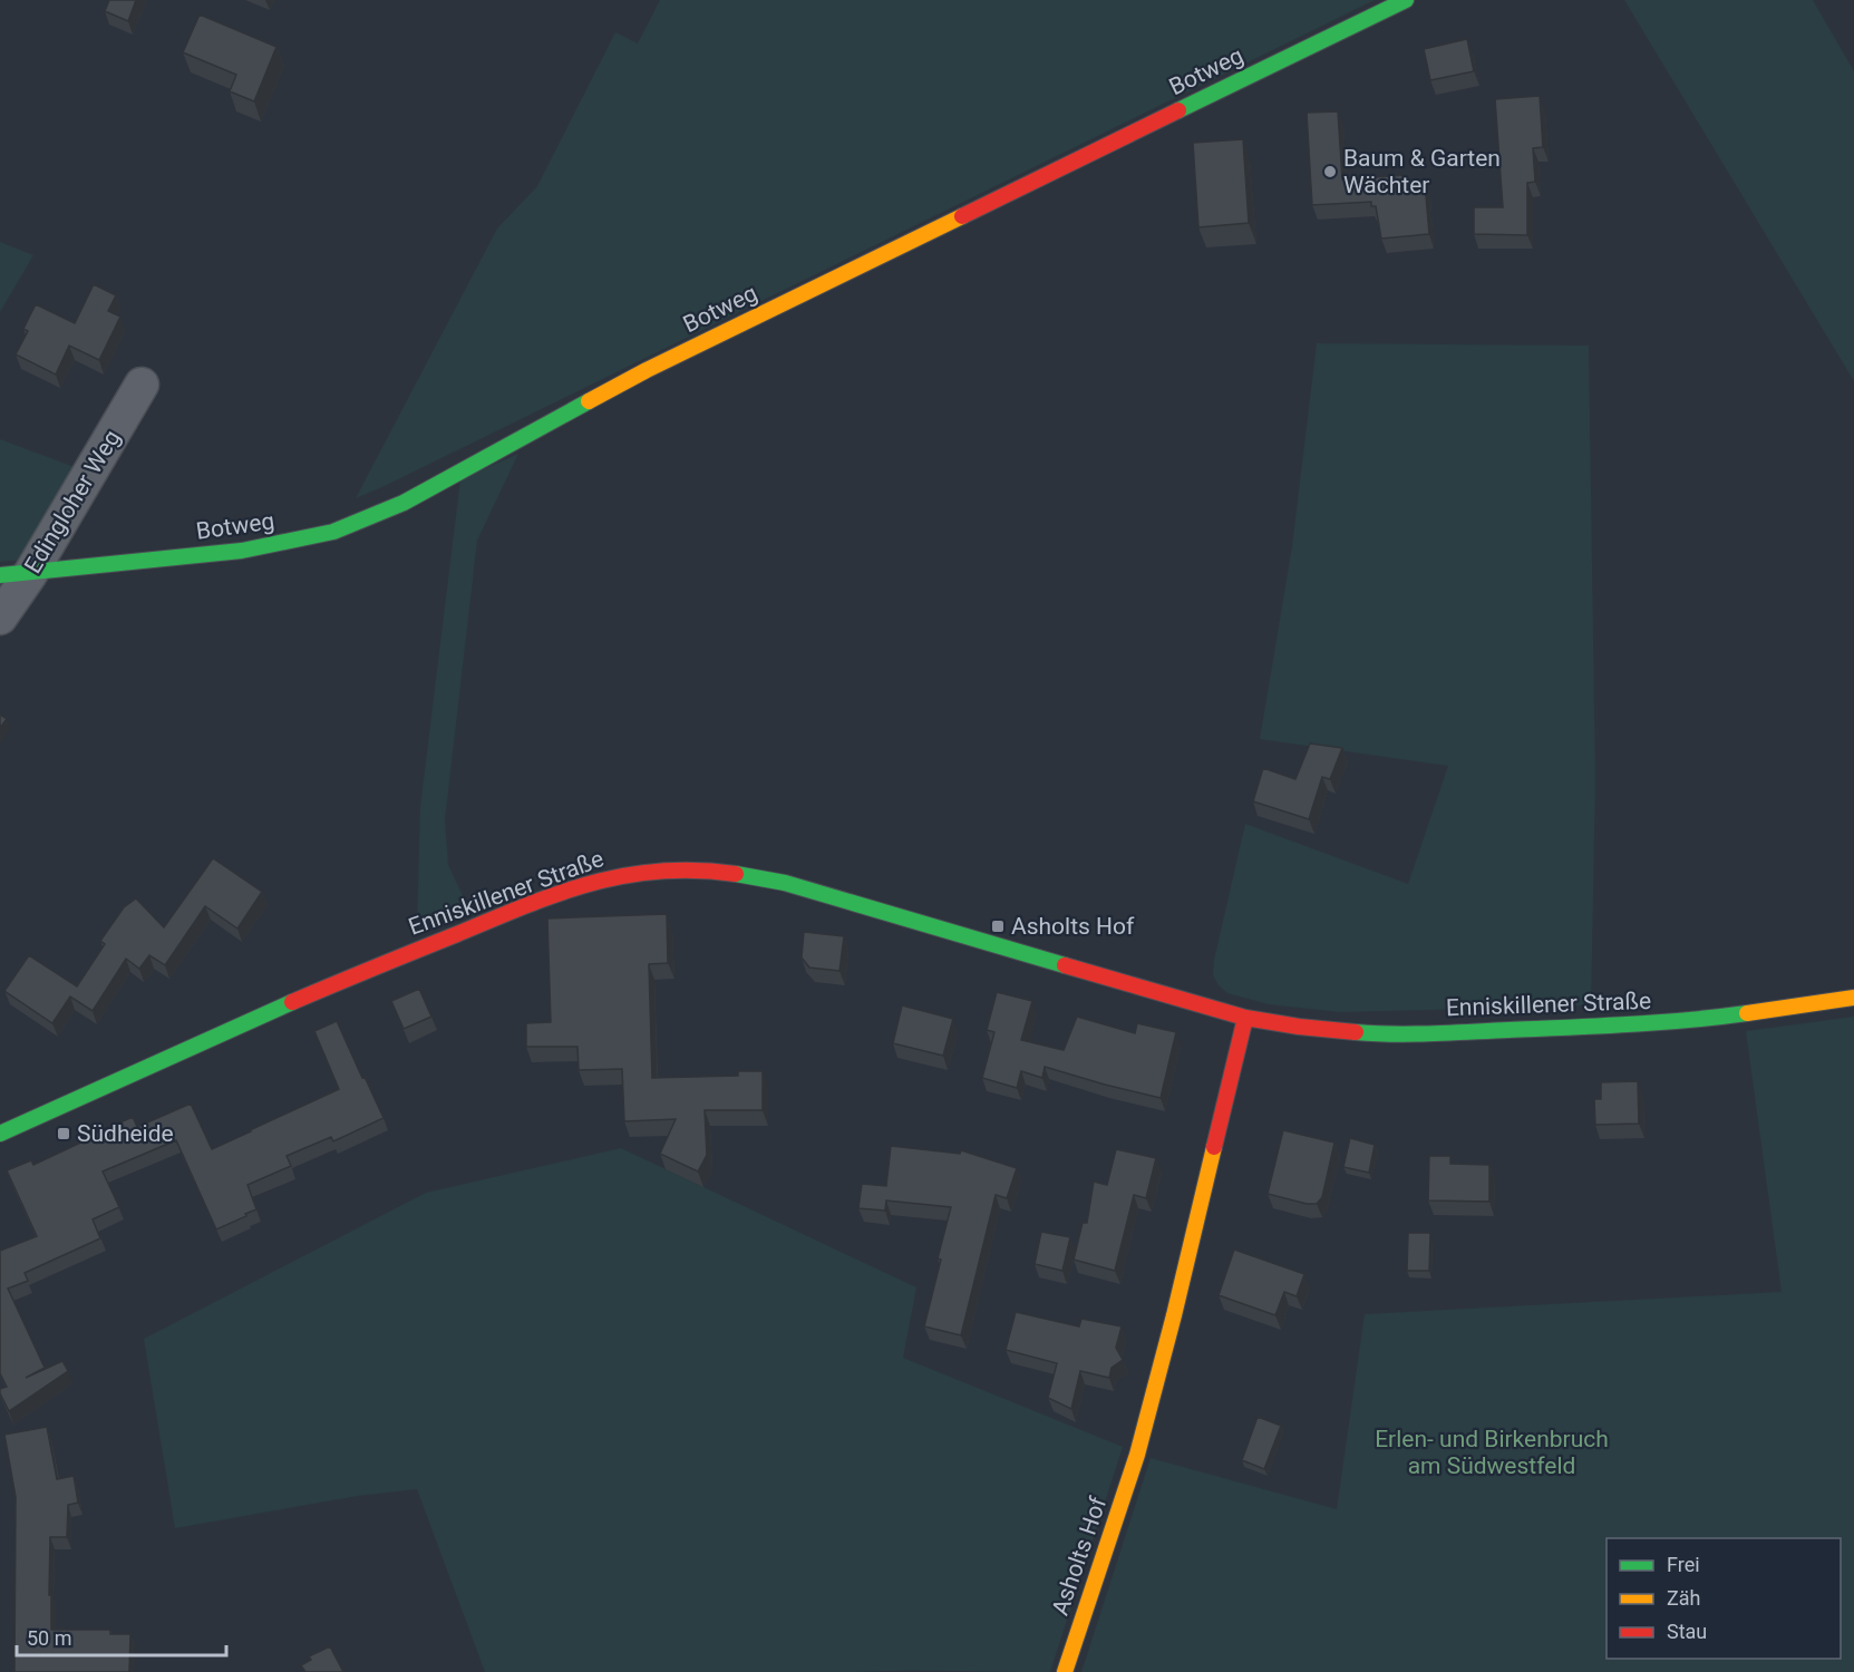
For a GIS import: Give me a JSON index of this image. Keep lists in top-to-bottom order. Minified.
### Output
{"streets":{"street":["Botweg","Edingloher Weg","Enniskillener Straße","Asholts Hof"]},"crossings":[["Botweg","Edingloher Weg"],["Enniskillener Straße","Asholts Hof"]],"parks":["Erlen- und Birkenbruch am Südwestfeld"],"places":{"other":["Baum & Garten Wächter"],"transit":["Asholts Hof","Südheide"]},"legend":["Frei","Zäh","Stau"],"scale_bar":"50 m"}
